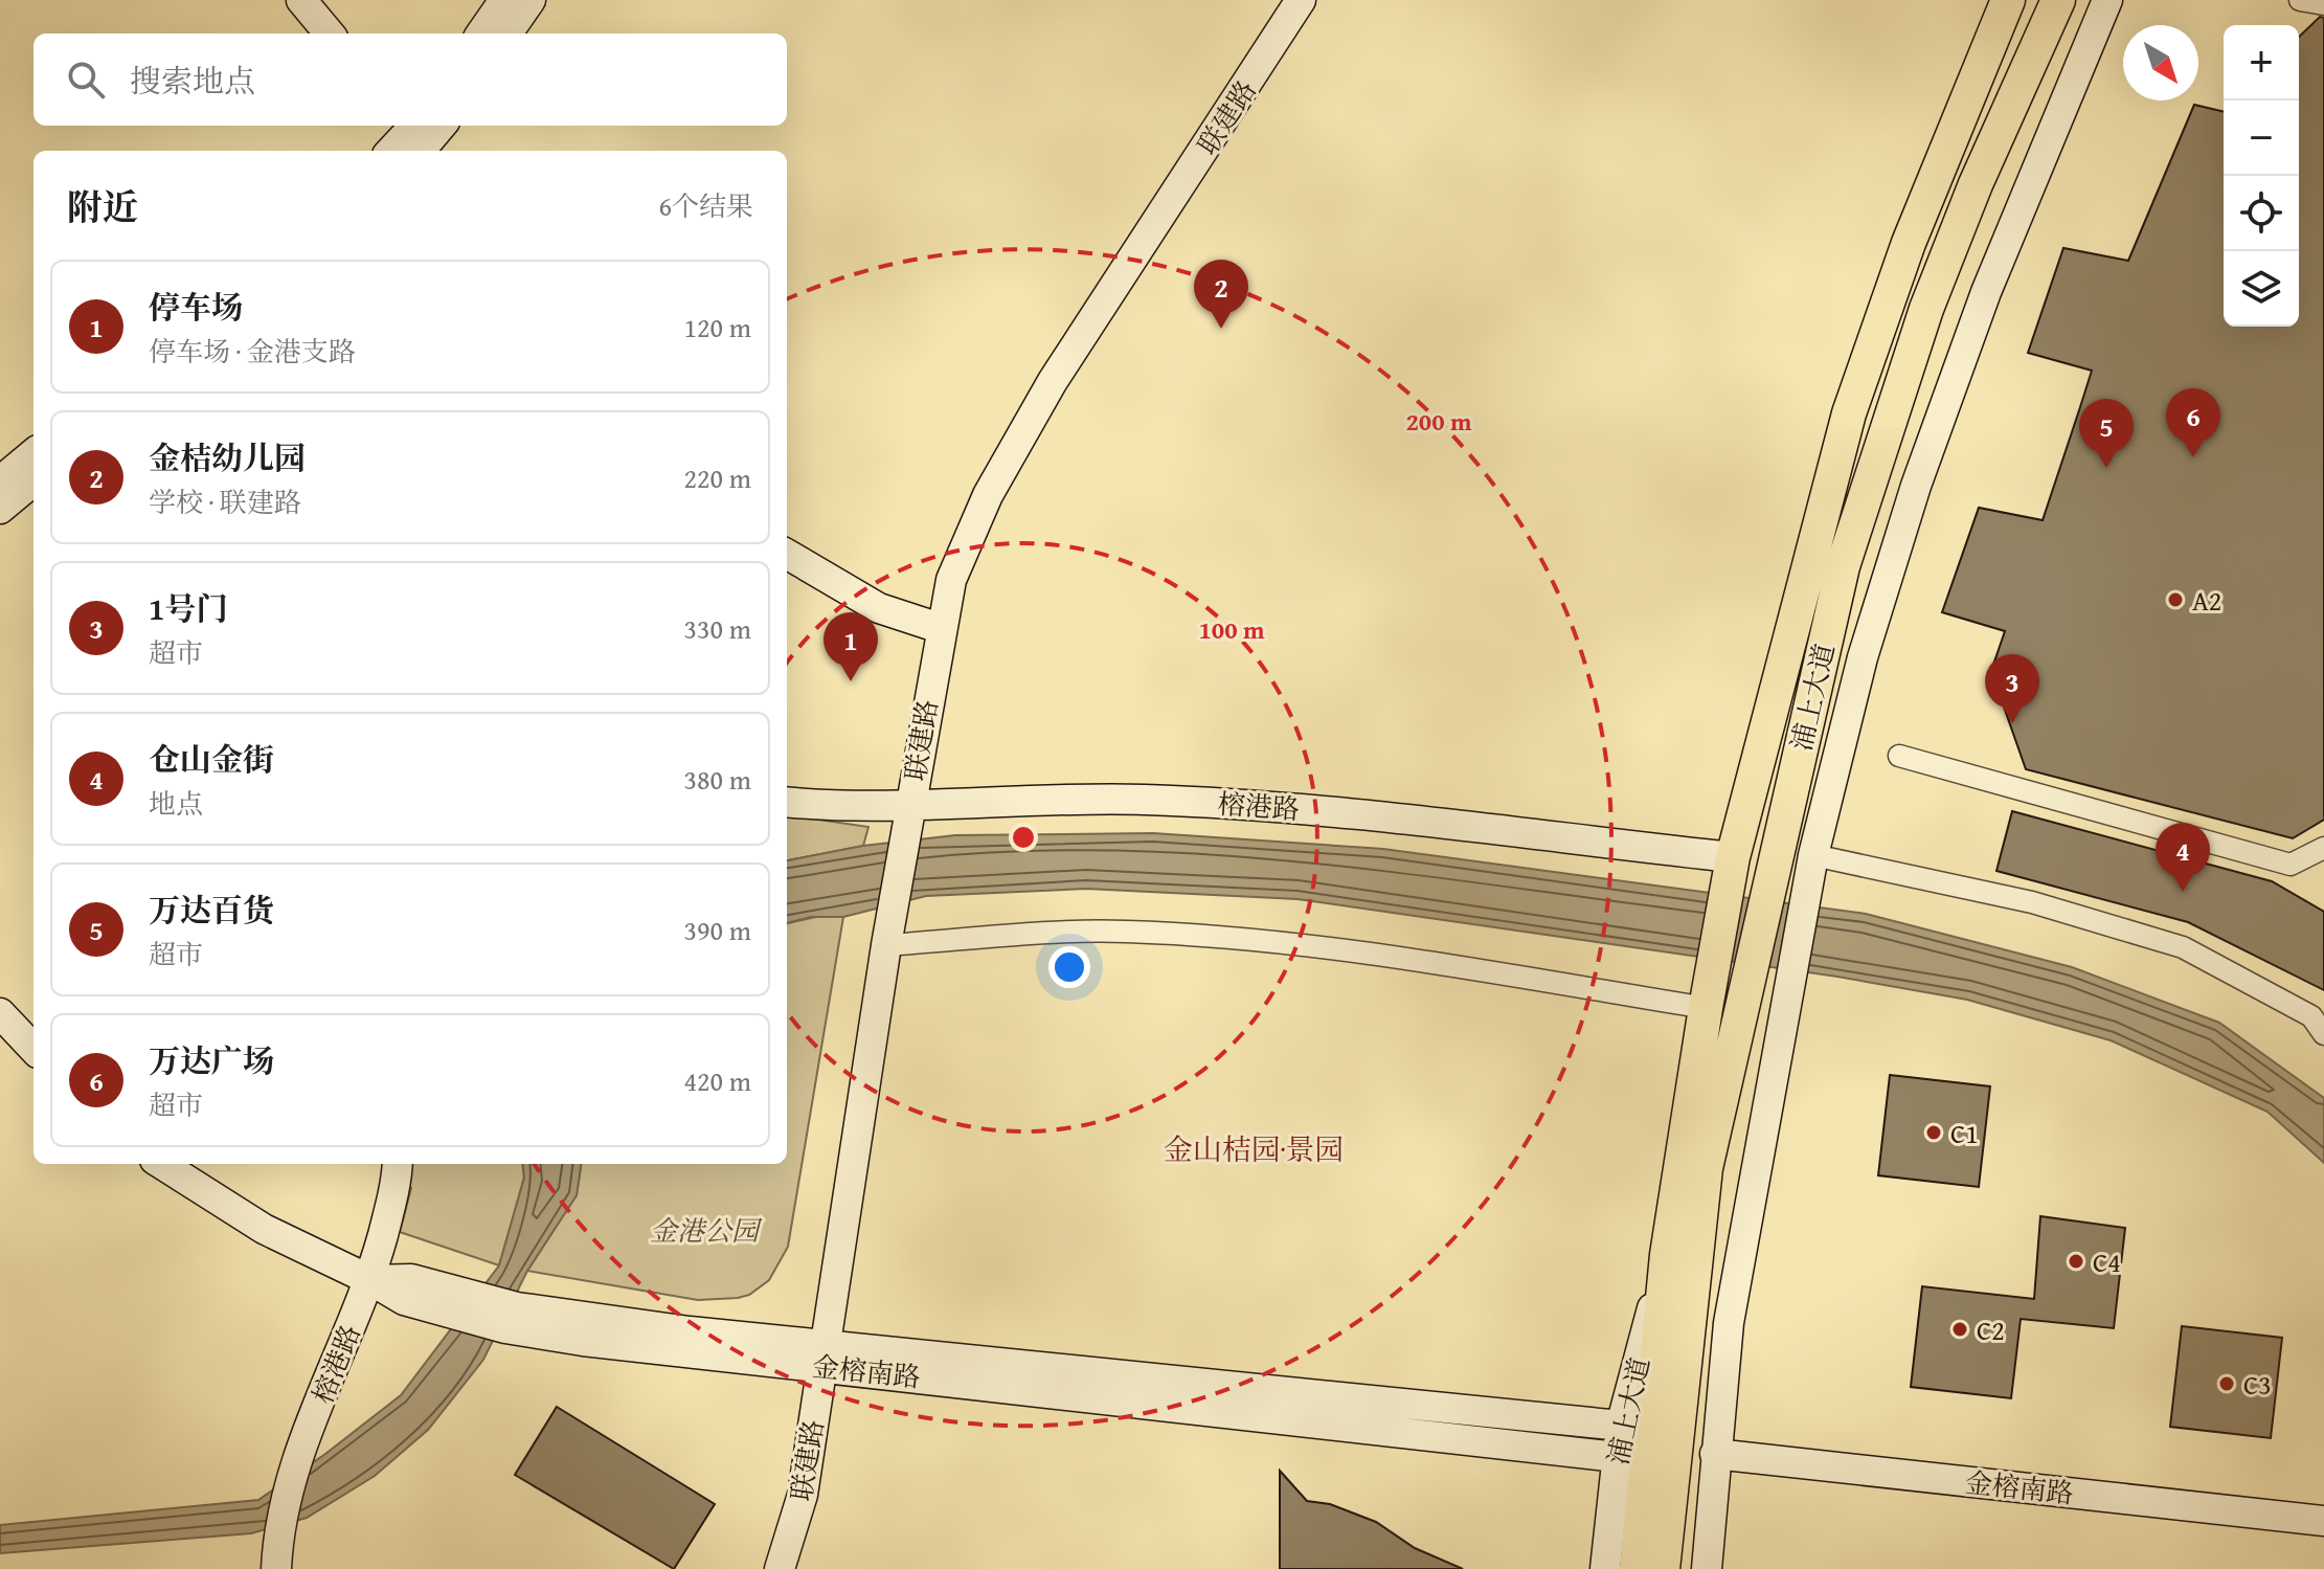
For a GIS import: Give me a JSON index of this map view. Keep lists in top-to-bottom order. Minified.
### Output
{"streets":{"main road":["联建路","浦上大道","榕港路","金榕南路"]},"crossings":[["联建路","榕港路"],["联建路","金榕南路"],["浦上大道","榕港路"],["浦上大道","金榕南路"],["榕港路","金榕南路"]],"districts":["金山桔园·景园"],"parks":["金港公园"],"places":["A2","C1","C4","C2","C3"],"north":"bottom right","page":{"map_buttons":["+","−"],"search":"搜索地点","heading":["附近","6个结果"],"pins":["2","6","5","1","3","4"],"list":[{"mark":"1","name":"停车场","note":"停车场 · 金港支路","value":"120 m"},{"mark":"2","name":"金桔幼儿园","note":"学校 · 联建路","value":"220 m"},{"mark":"3","name":"1号门","note":"超市","value":"330 m"},{"mark":"4","name":"仓山金街","note":"地点","value":"380 m"},{"mark":"5","name":"万达百货","note":"超市","value":"390 m"},{"mark":"6","name":"万达广场","note":"超市","value":"420 m"}]},"rings":["200 m","100 m"]}
